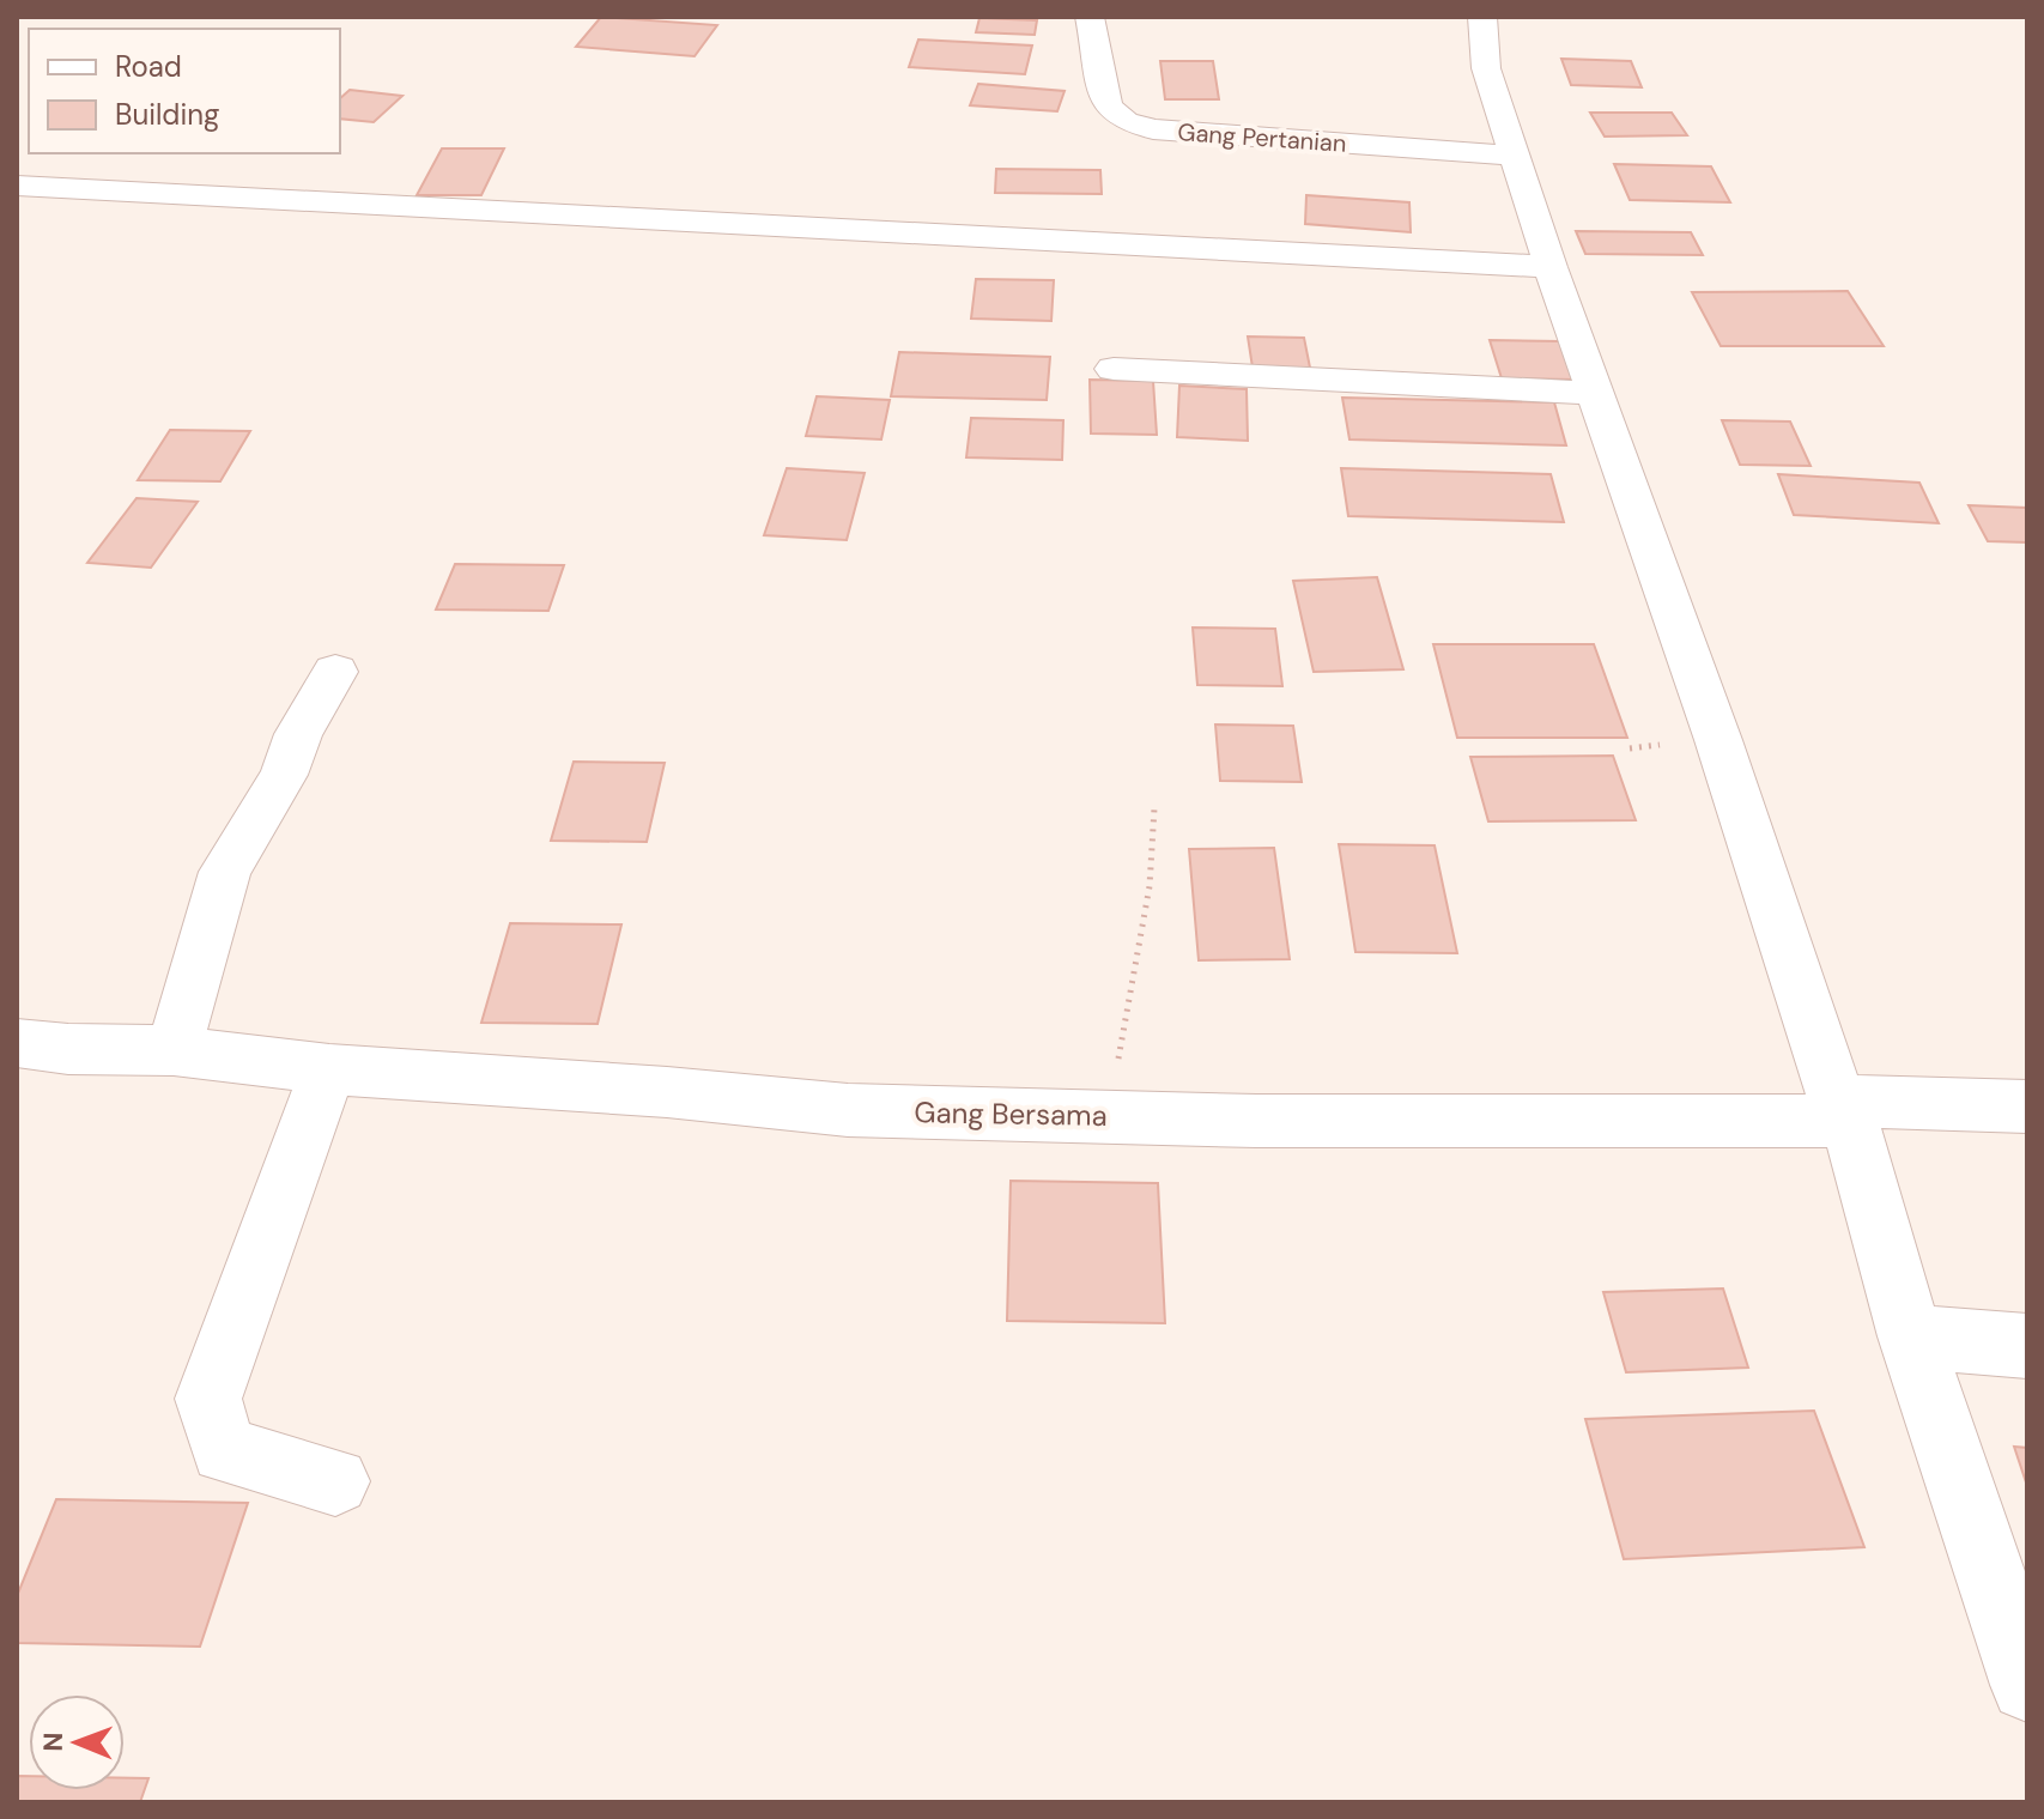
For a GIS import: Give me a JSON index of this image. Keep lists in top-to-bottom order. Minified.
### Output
{"streets":{"street":["Gang Pertanian","Gang Bersama"]},"legend":["Road","Building"],"north":"left"}
